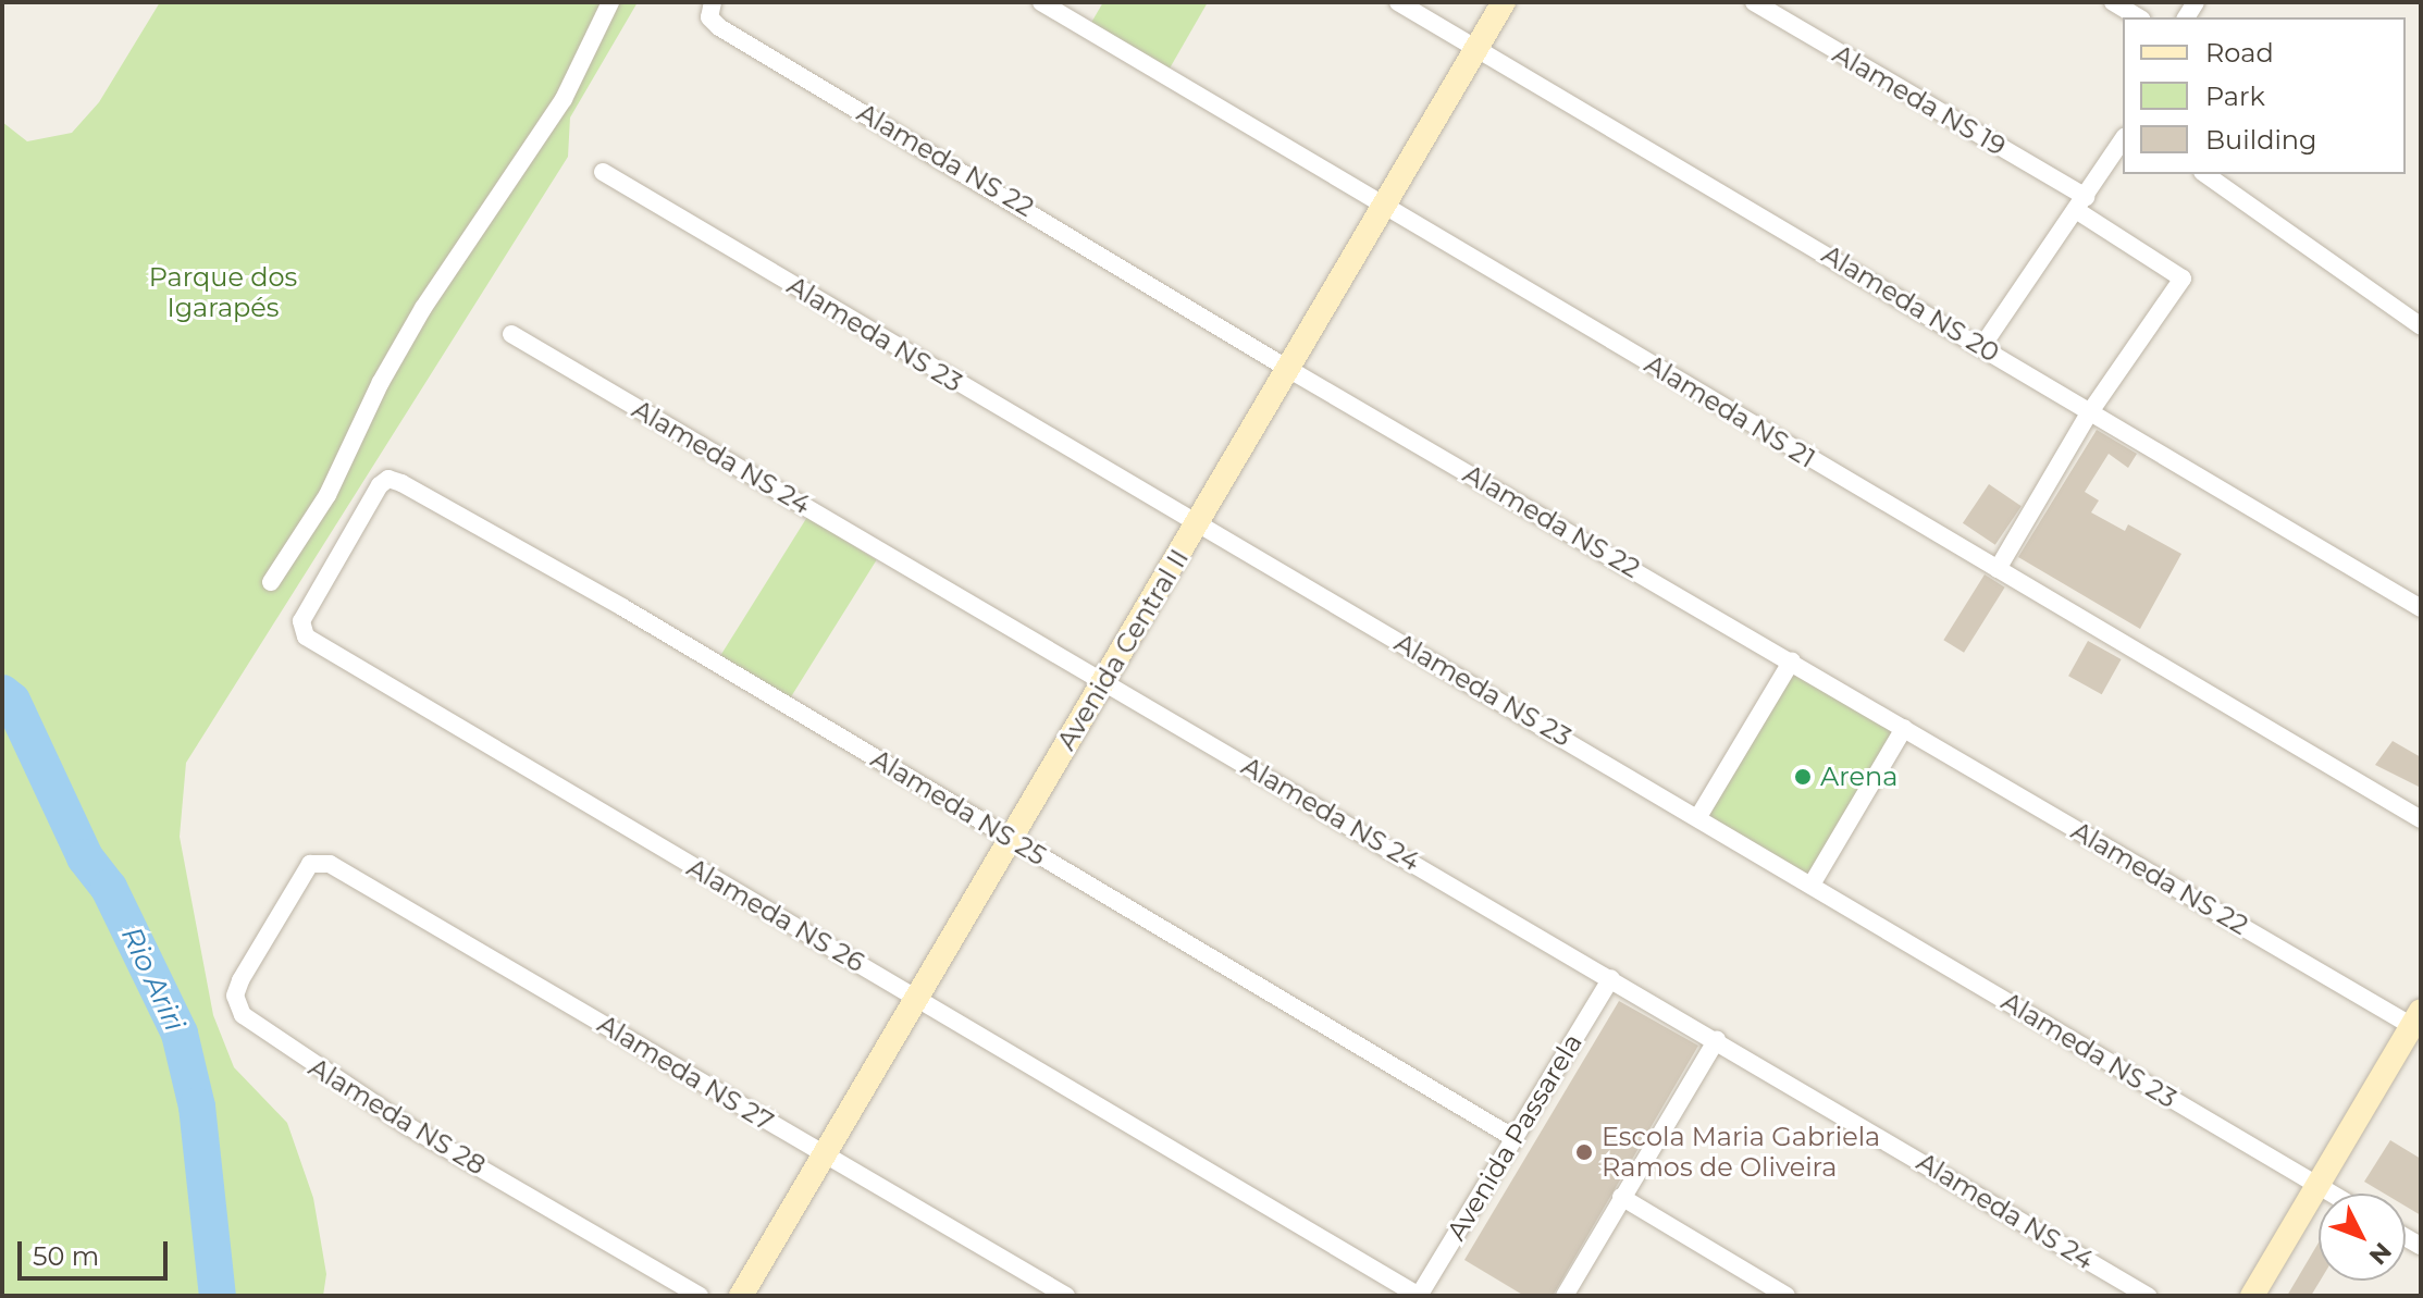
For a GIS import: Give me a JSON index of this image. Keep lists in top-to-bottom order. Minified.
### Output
{"streets":{"street":["Alameda NS 19","Alameda NS 22","Alameda NS 20","Alameda NS 23","Alameda NS 21","Alameda NS 24","Avenida Central II","Alameda NS 25","Alameda NS 26","Alameda NS 27","Alameda NS 28","Avenida Passarela"]},"crossings":[["Alameda NS 19","Alameda NS 20"],["Alameda NS 22","Avenida Central II"],["Alameda NS 20","Avenida Central II"],["Alameda NS 23","Avenida Central II"],["Alameda NS 21","Avenida Central II"],["Alameda NS 24","Avenida Central II"],["Alameda NS 24","Avenida Passarela"],["Avenida Central II","Alameda NS 25"],["Avenida Central II","Alameda NS 26"],["Avenida Central II","Alameda NS 27"],["Alameda NS 25","Alameda NS 26"],["Alameda NS 25","Avenida Passarela"],["Alameda NS 26","Avenida Passarela"],["Alameda NS 27","Alameda NS 28"]],"water":["Rio Ariri"],"parks":["Parque dos Igarapés"],"places":["Arena","Escola Maria Gabriela Ramos de Oliveira"],"legend":["Road","Park","Building"],"scale_bar":"50 m","north":"bottom right"}
